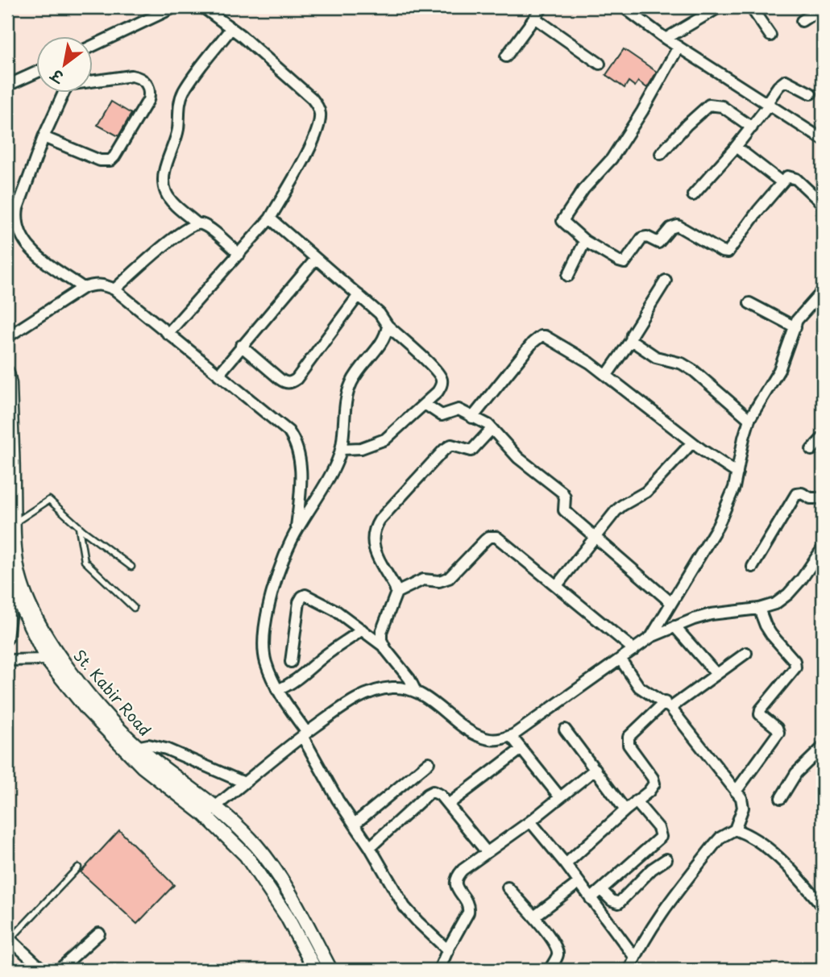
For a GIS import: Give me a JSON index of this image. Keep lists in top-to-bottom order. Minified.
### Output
{"streets":{"main road":["St. Kabir Road"]},"north":"bottom left"}
